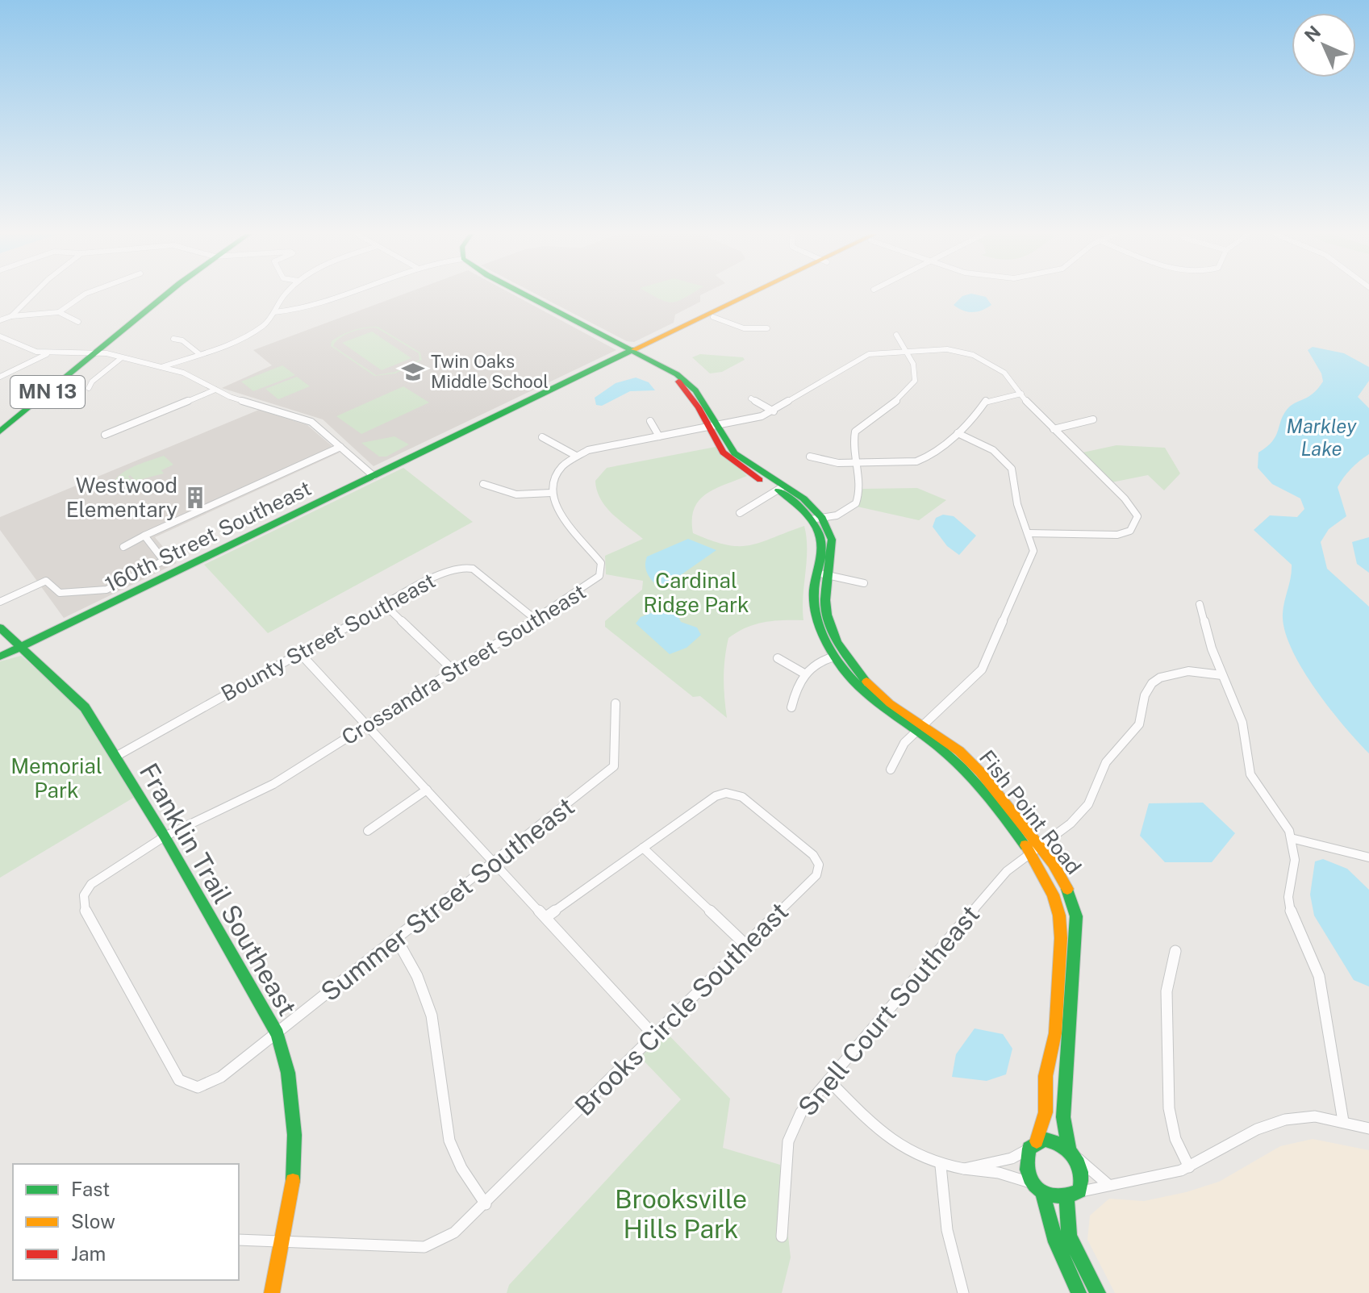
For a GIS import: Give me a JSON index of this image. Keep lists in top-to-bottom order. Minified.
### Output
{"streets":{"street":["MN 13","160th Street Southeast","Bounty Street Southeast","Crossandra Street Southeast","Fish Point Road","Franklin Trail Southeast","Summer Street Southeast","Brooks Circle Southeast","Snell Court Southeast"]},"crossings":[["160th Street Southeast","Fish Point Road"],["160th Street Southeast","Franklin Trail Southeast"],["Bounty Street Southeast","Crossandra Street Southeast"],["Bounty Street Southeast","Franklin Trail Southeast"],["Crossandra Street Southeast","Franklin Trail Southeast"],["Crossandra Street Southeast","Summer Street Southeast"],["Fish Point Road","Snell Court Southeast"],["Franklin Trail Southeast","Summer Street Southeast"],["Franklin Trail Southeast","Brooks Circle Southeast"]],"water":["Markley Lake"],"parks":["Cardinal Ridge Park","Memorial Park","Brooksville Hills Park"],"places":{"school or university":["Twin Oaks Middle School"],"building":["Westwood Elementary"]},"legend":["Fast","Slow","Jam"],"north":"top left"}
